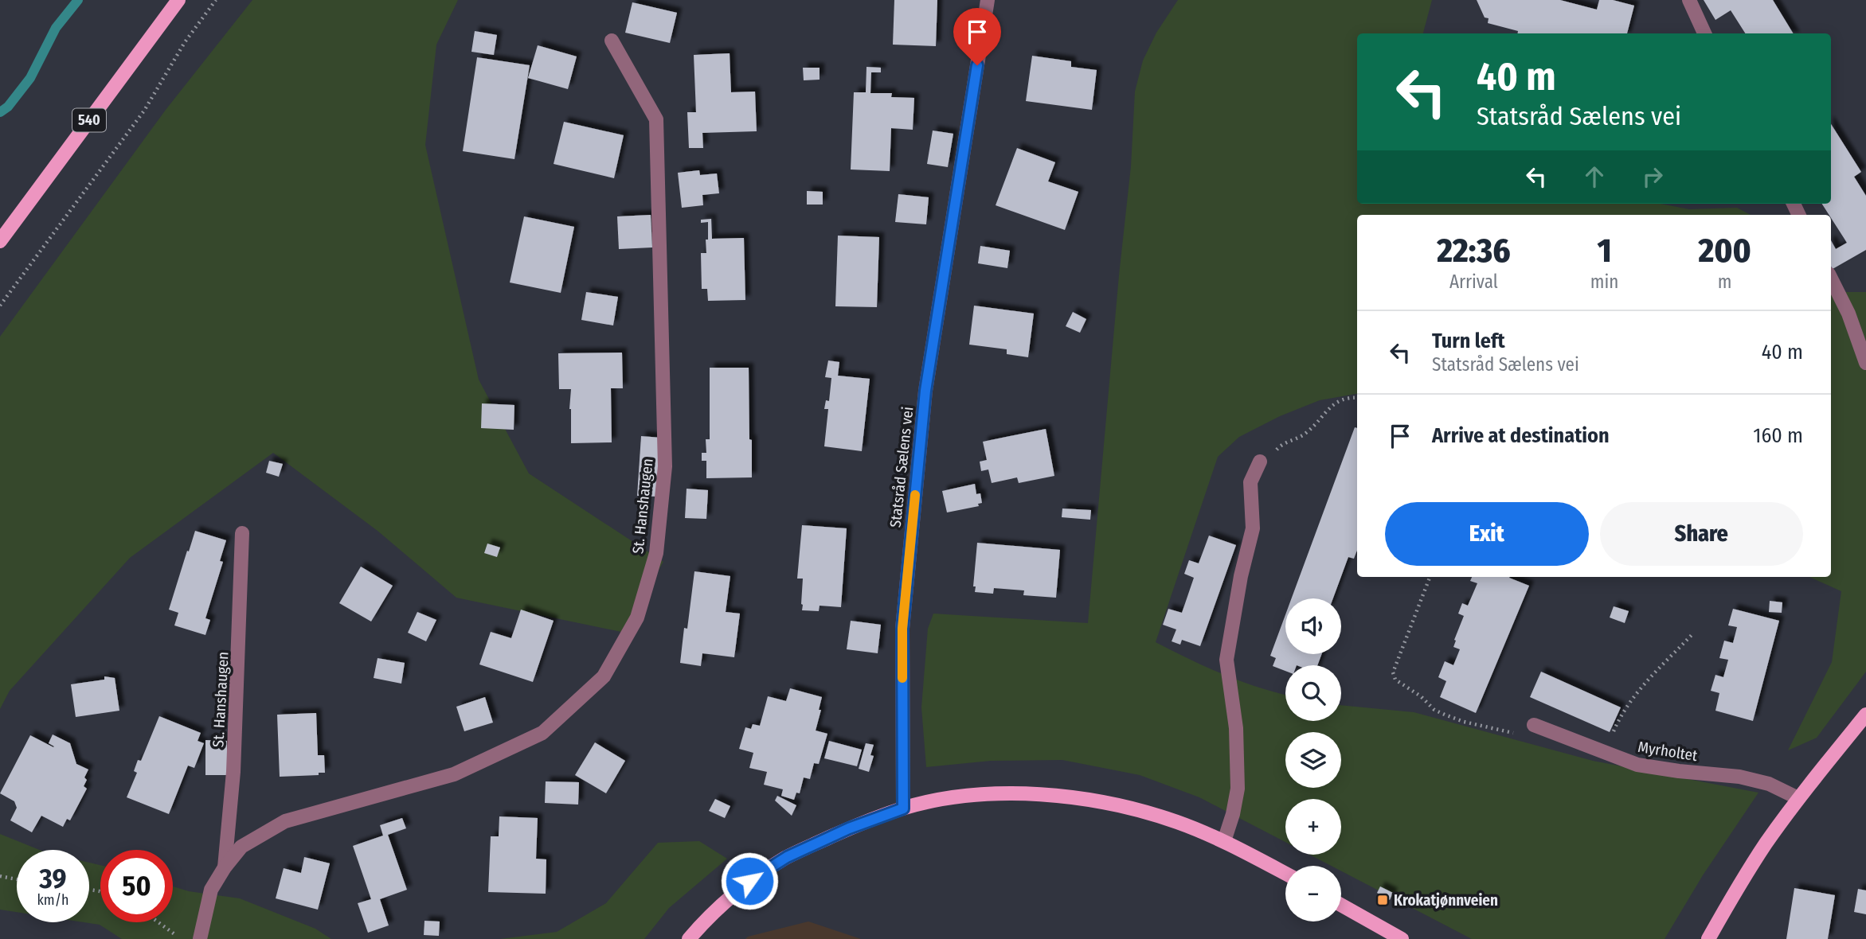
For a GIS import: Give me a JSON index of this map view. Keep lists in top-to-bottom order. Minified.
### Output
{"streets":{"main road":["540"],"street":["Statsråd Sælens vei","St. Hanshaugen","Myrholtet"]},"places":{"transit":["Krokatjønnveien"]},"page":{"turn":["40 m","Statsråd Sælens vei"],"eta":["22:36","Arrival","1","min","200","m"],"list":[{"name":"Turn left","note":"Statsråd Sælens vei","value":"40 m"},{"name":"Arrive at destination","value":"160 m"}],"buttons":["Exit","Share"],"map_buttons":["+","−"],"speed":"39 km/h","limit":"50"}}
